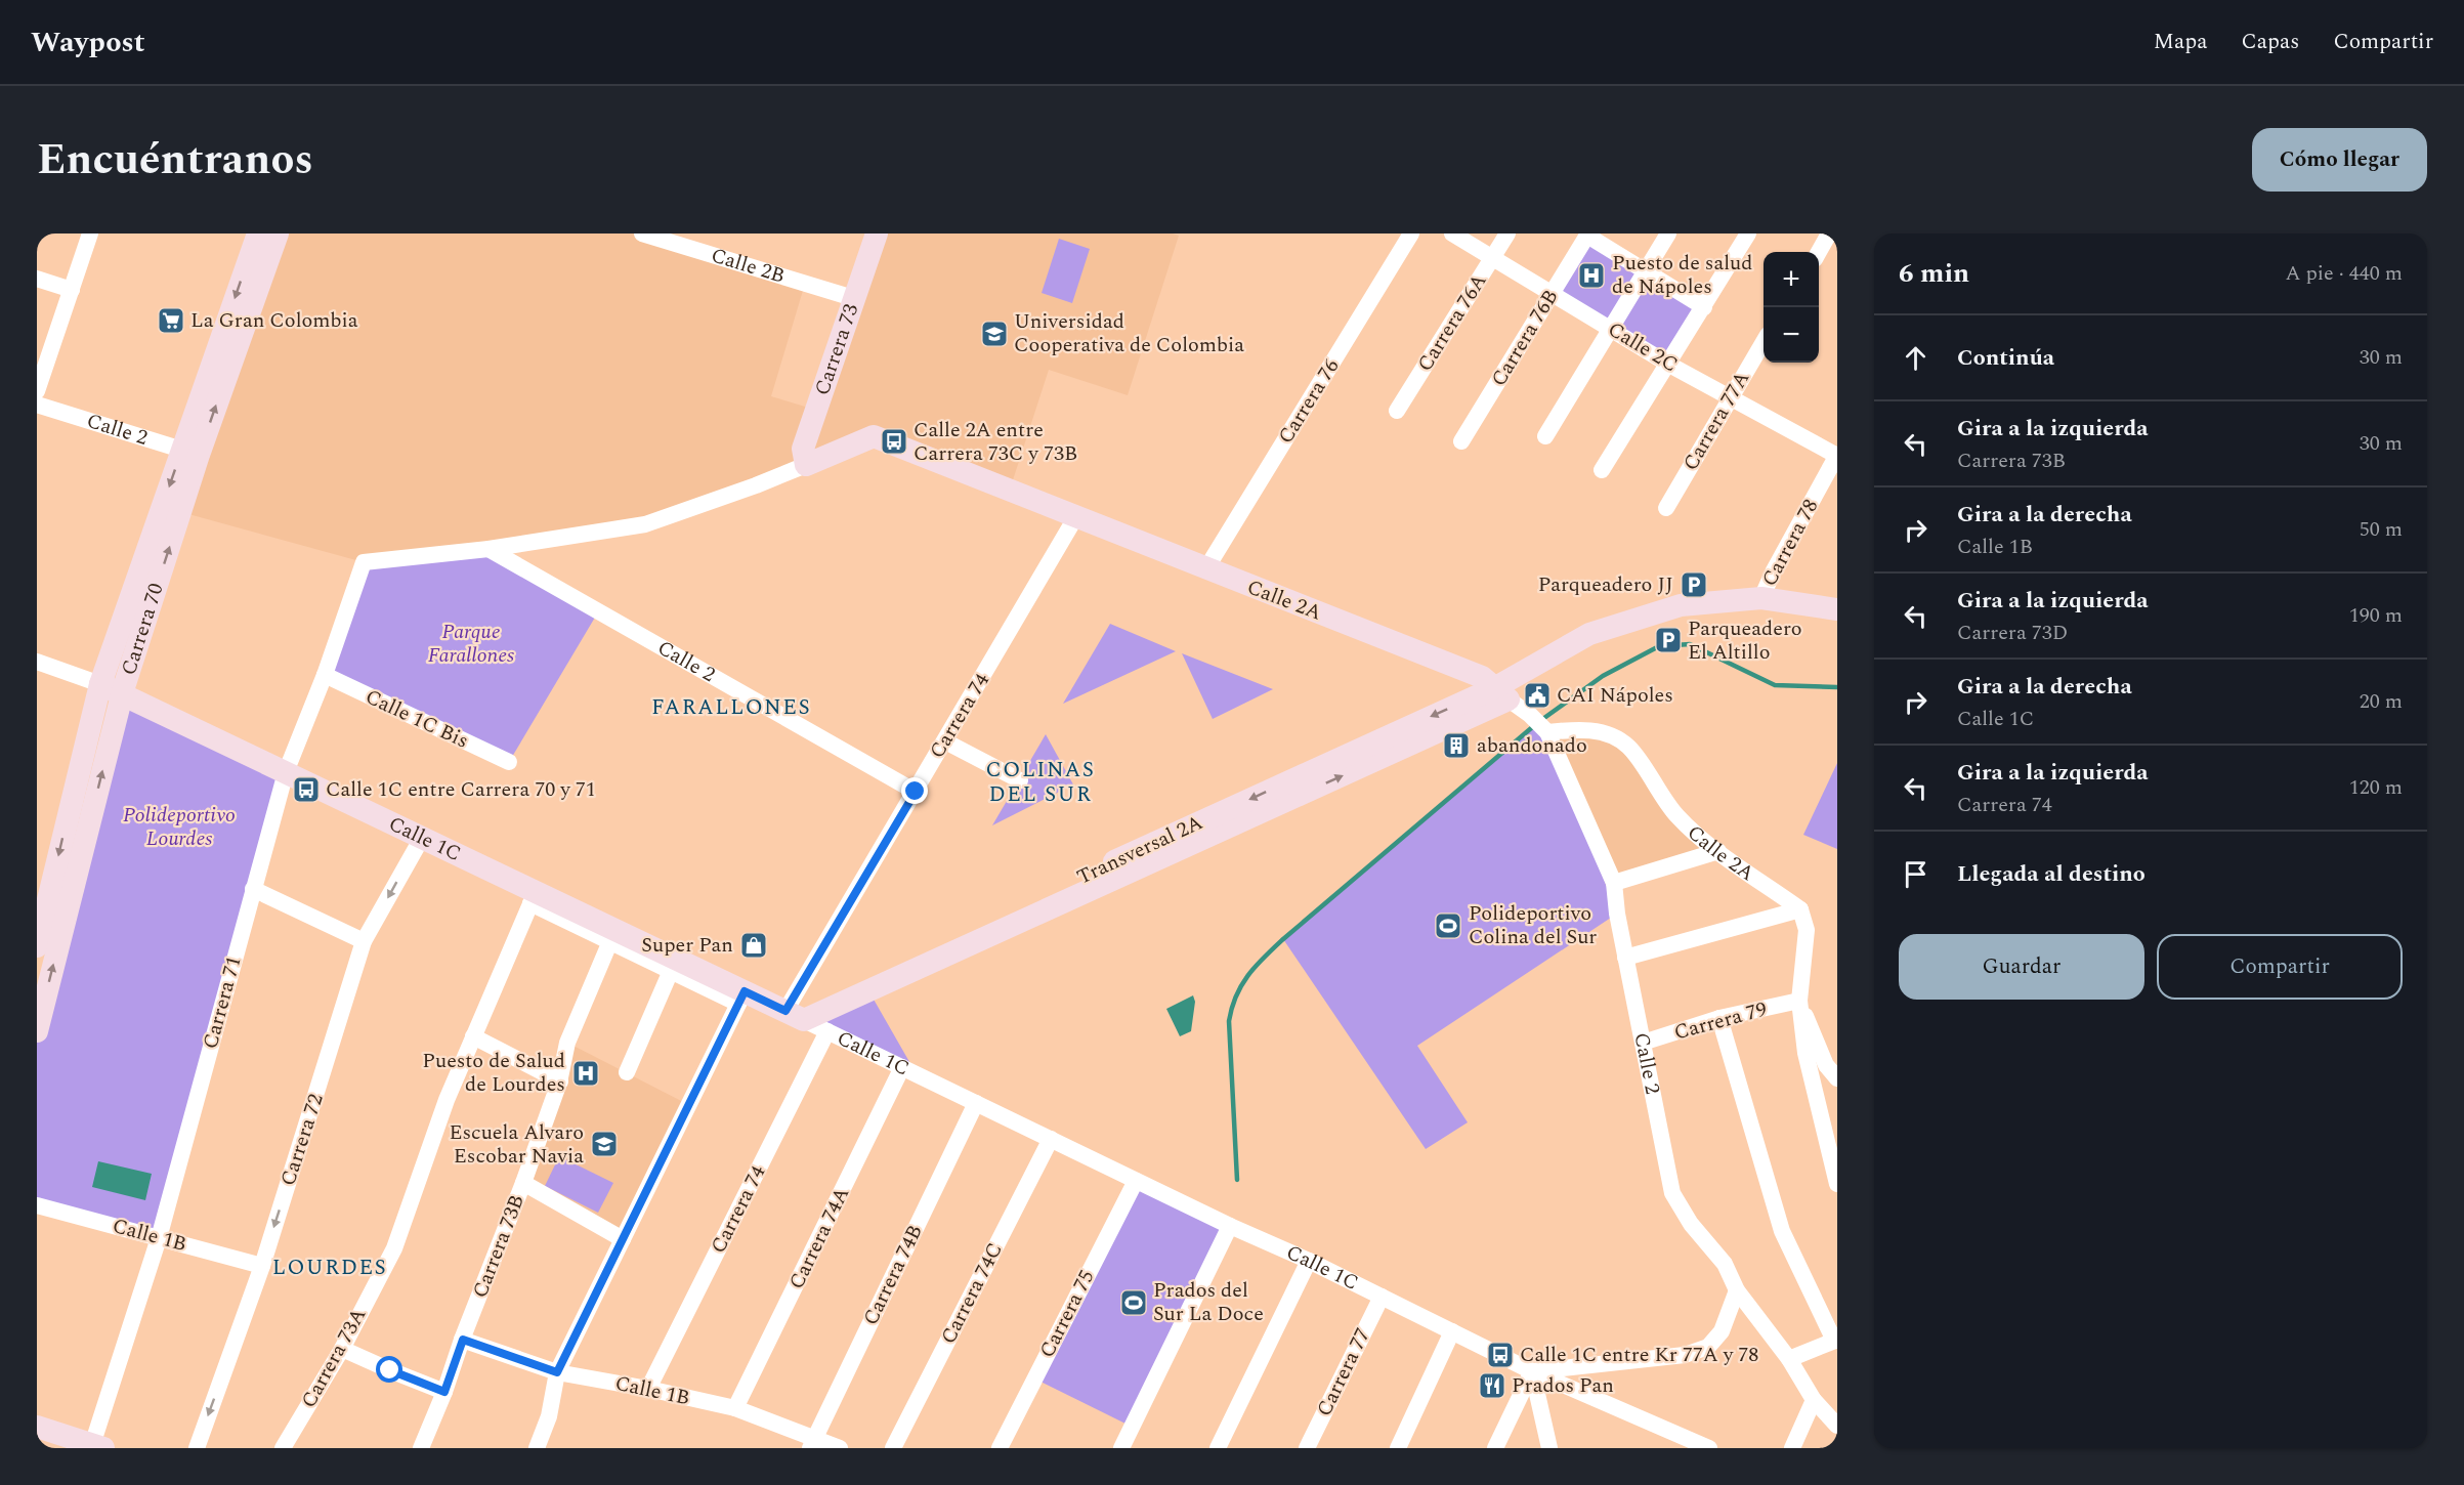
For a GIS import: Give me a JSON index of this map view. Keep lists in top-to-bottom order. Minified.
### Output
{"streets":{"street":["Calle 2B","Carrera 76A","Carrera 76B","Calle 2C","Carrera 73","Carrera 76","Carrera 77A","Calle 2","Carrera 78","Calle 2A","Carrera 70","Carrera 74","Calle 1C Bis","Calle 1C","Transversal 2A","Carrera 71","Carrera 79","Carrera 72","Calle 1B","Carrera 74A","Carrera 73B","Carrera 74B","Carrera 74C","Carrera 75","Carrera 73A","Carrera 77"]},"crossings":[["Calle 2B","Carrera 73"],["Carrera 76A","Calle 2C"],["Carrera 76B","Calle 2C"],["Calle 2C","Carrera 77A"],["Calle 2C","Carrera 78"],["Carrera 73","Calle 2A"],["Carrera 76","Calle 2A"],["Calle 2","Calle 2A"],["Calle 2","Carrera 70"],["Calle 2","Carrera 74"],["Calle 2","Transversal 2A"],["Calle 2","Carrera 71"],["Calle 2","Carrera 79"],["Calle 2A","Carrera 74"],["Calle 2A","Transversal 2A"],["Carrera 70","Calle 1C"],["Carrera 74","Calle 1C"],["Carrera 74","Transversal 2A"],["Carrera 74","Calle 1B"],["Calle 1C Bis","Carrera 71"],["Calle 1C","Transversal 2A"],["Calle 1C","Carrera 71"],["Calle 1C","Carrera 72"],["Calle 1C","Carrera 74A"],["Calle 1C","Carrera 74B"],["Calle 1C","Carrera 74C"],["Calle 1C","Carrera 75"],["Calle 1C","Carrera 73A"],["Calle 1C","Carrera 77"],["Carrera 71","Calle 1B"],["Carrera 72","Calle 1B"],["Calle 1B","Carrera 74A"],["Calle 1B","Carrera 73B"],["Calle 1B","Carrera 74B"]],"one_way":["Carrera 72"],"districts":["FARALLONES","COLINAS DEL SUR","LOURDES"],"parks":["Parque Farallones","Polideportivo Lourdes"],"places":{"hospital":["Puesto de salud de Nápoles","Puesto de Salud de Lourdes"],"supermarket":["La Gran Colombia"],"school or university":["Universidad Cooperativa de Colombia","Escuela Alvaro Escobar Navia"],"bus stop":["Calle 2A entre Carrera 73C y 73B","Calle 1C entre Carrera 70 y 71","Calle 1C entre Kr 77A y 78"],"parking":["Parqueadero JJ","Parqueadero El Altillo"],"public building":["CAI Nápoles"],"building":["abandonado"],"sports":["Polideportivo Colina del Sur","Prados del Sur La Doce"],"shop":["Super Pan"],"restaurant":["Prados Pan"]},"page":{"header":"Waypost","nav":["Mapa","Capas","Compartir"],"title":"Encuéntranos","buttons":["Cómo llegar",["Guardar","Compartir"]],"heading":["6 min","A pie · 440 m"],"map_buttons":["+","−"],"list":[["Continúa","30 m"],["Gira a la izquierda","Carrera 73B","30 m"],["Gira a la derecha","Calle 1B","50 m"],["Gira a la izquierda","Carrera 73D","190 m"],["Gira a la derecha","Calle 1C","20 m"],["Gira a la izquierda","Carrera 74","120 m"],"Llegada al destino"]}}
